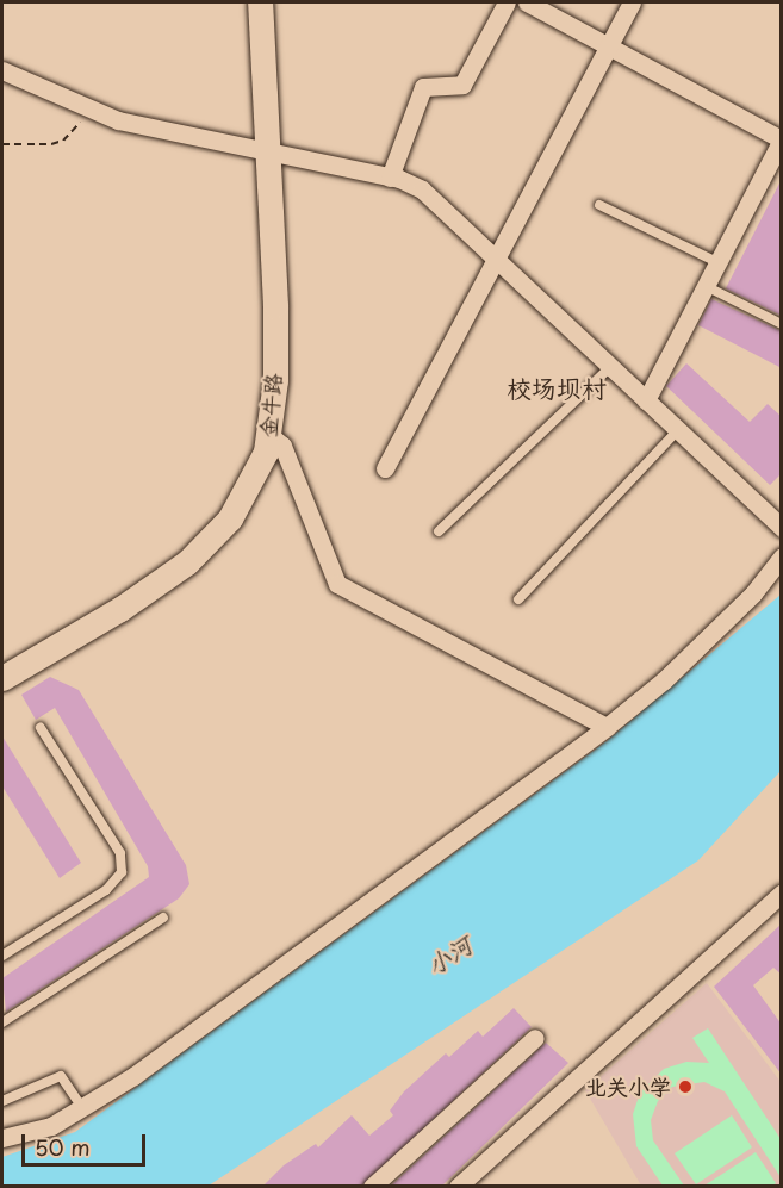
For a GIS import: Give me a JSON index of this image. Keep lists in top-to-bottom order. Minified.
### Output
{"streets":{"main road":["金牛路"]},"districts":["校场坝村"],"water":["小河"],"places":["北关小学"],"scale_bar":"50 m"}
